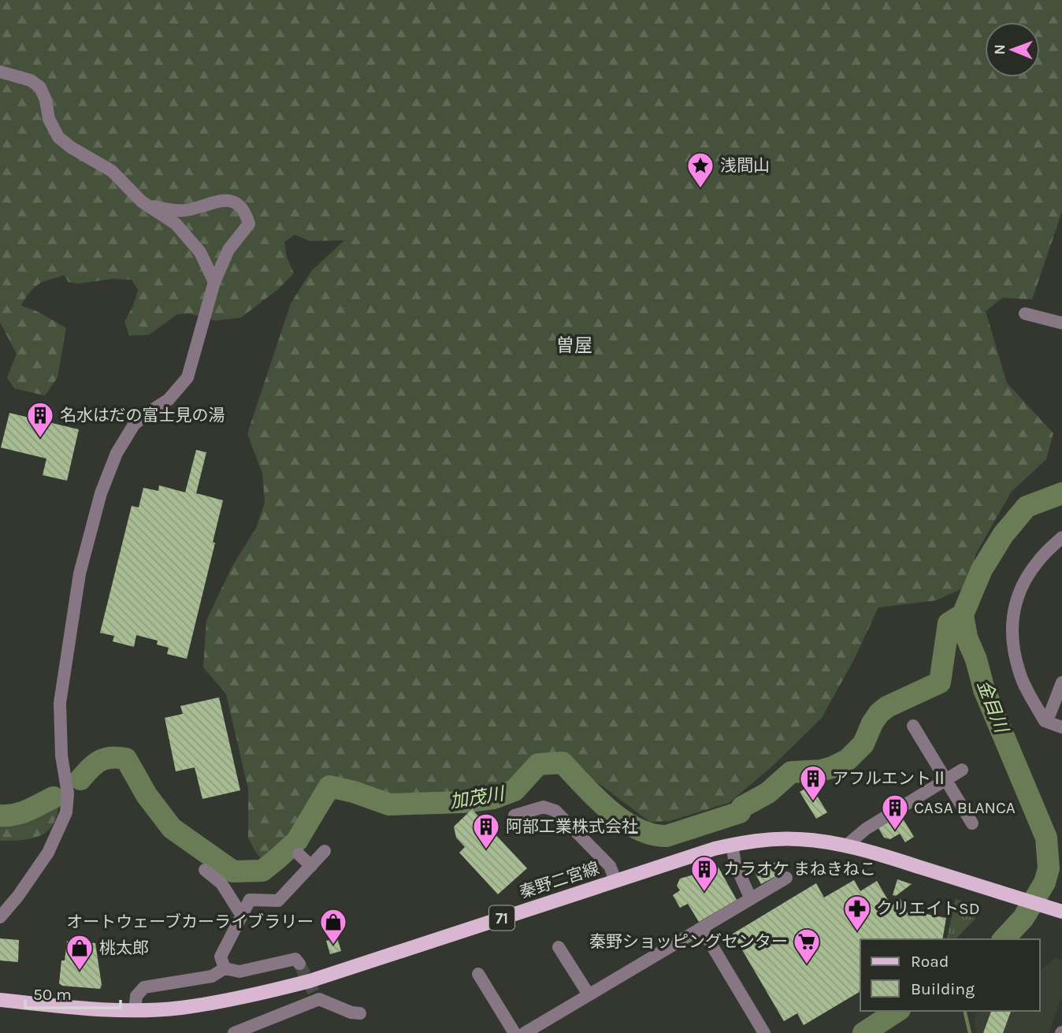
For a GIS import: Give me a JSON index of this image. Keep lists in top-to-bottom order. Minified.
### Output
{"streets":{"main road":["秦野二宮線","71"]},"districts":["曽屋"],"water":["金目川","加茂川"],"places":{"place":["浅間山"],"building":["名水はだの富士見の湯","アフルエントⅡ","CASA BLANCA","阿部工業株式会社","カラオケ まねきねこ"],"pharmacy":["クリエイトSD"],"shop":["オートウェーブカーライブラリー","桃太郎"],"supermarket":["秦野ショッピングセンター"]},"legend":["Road","Building"],"scale_bar":"50 m","north":"left"}
